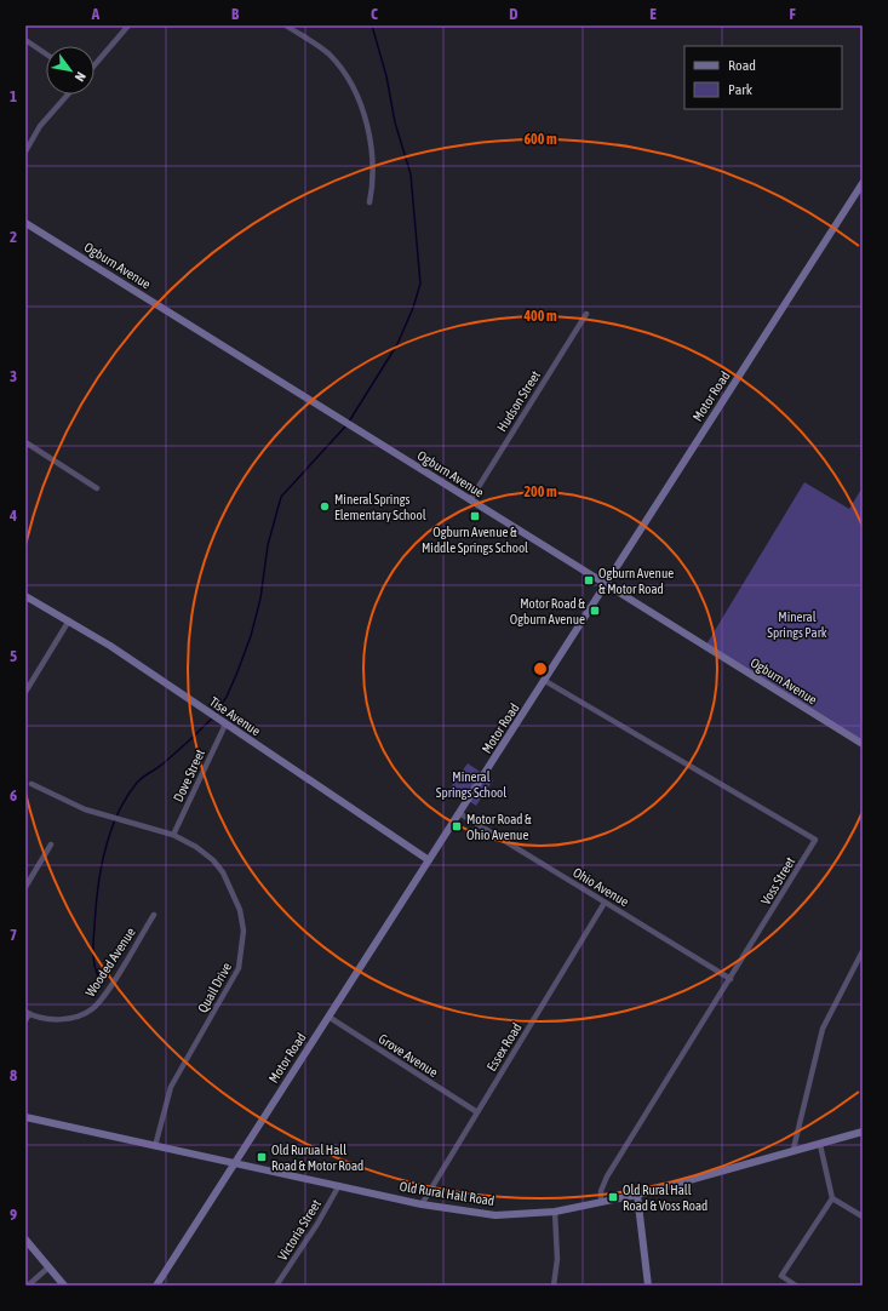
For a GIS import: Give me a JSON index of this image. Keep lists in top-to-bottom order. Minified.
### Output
{"streets":{"street":["Ogburn Avenue","Motor Road","Hudson Street","Tise Avenue","Dove Street","Voss Street","Ohio Avenue","Wooded Avenue","Quail Drive","Essex Road","Grove Avenue","Old Rural Hall Road","Victoria Street"]},"crossings":[["Ogburn Avenue","Motor Road"],["Ogburn Avenue","Hudson Street"],["Motor Road","Tise Avenue"],["Motor Road","Voss Street"],["Motor Road","Ohio Avenue"],["Motor Road","Grove Avenue"],["Motor Road","Old Rural Hall Road"],["Tise Avenue","Dove Street"],["Dove Street","Quail Drive"],["Voss Street","Ohio Avenue"],["Voss Street","Old Rural Hall Road"],["Ohio Avenue","Essex Road"],["Quail Drive","Old Rural Hall Road"],["Essex Road","Grove Avenue"],["Essex Road","Old Rural Hall Road"],["Old Rural Hall Road","Victoria Street"]],"parks":["Mineral Springs Park","Mineral Springs School"],"places":{"other":["Mineral Springs Elementary School"],"transit":["Ogburn Avenue & Middle Springs School","Ogburn Avenue & Motor Road","Motor Road & Ogburn Avenue","Motor Road & Ohio Avenue","Old Rurual Hall Road & Motor Road","Old Rural Hall Road & Voss Road"]},"legend":["Road","Park"],"north":"bottom right","grid":{"columns":["A","B","C","D","E","F"],"rows":["1","2","3","4","5","6","7","8","9"]},"rings":["600 m","400 m","200 m"]}
